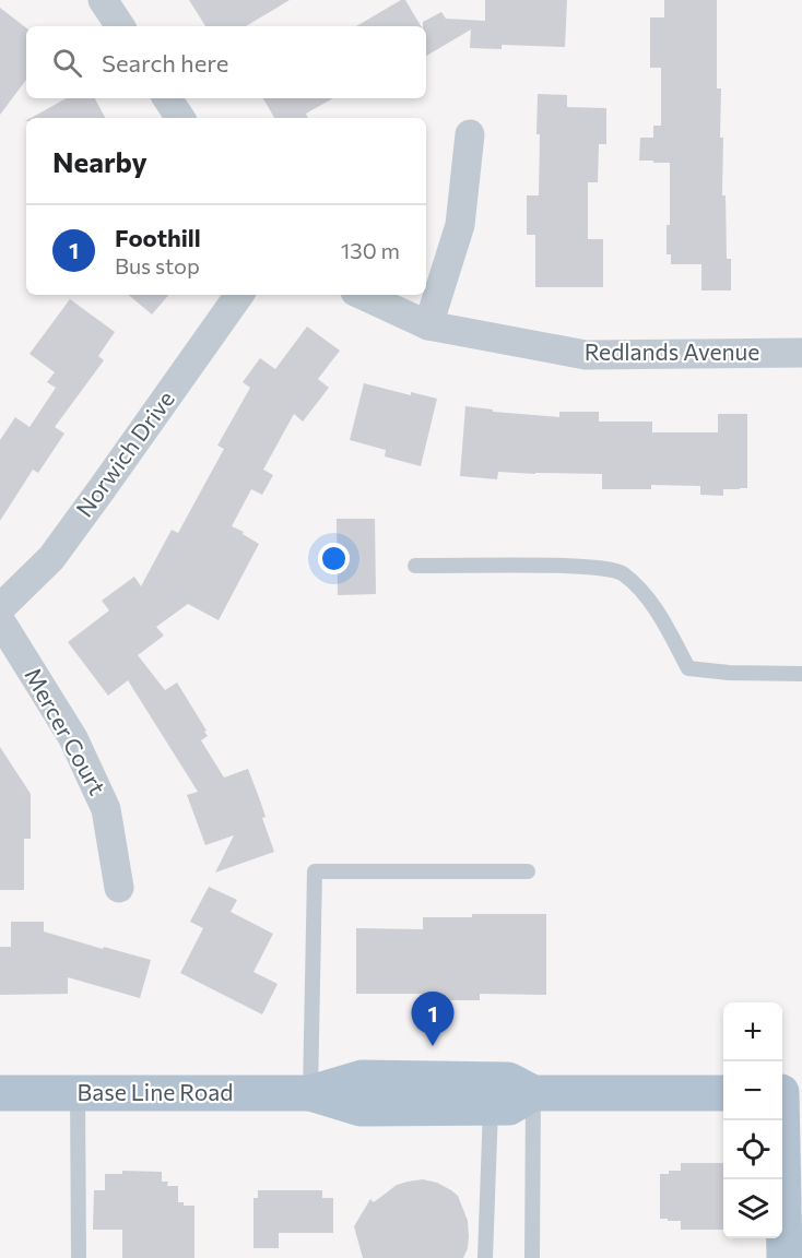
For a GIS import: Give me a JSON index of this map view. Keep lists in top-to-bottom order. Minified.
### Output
{"streets":{"main road":["Base Line Road"],"street":["Redlands Avenue","Norwich Drive","Mercer Court"]},"page":{"search":"Search here","heading":"Nearby","list":[{"mark":"1","name":"Foothill","note":"Bus stop","value":"130 m"}],"pins":"1","map_buttons":["+","−"]}}
